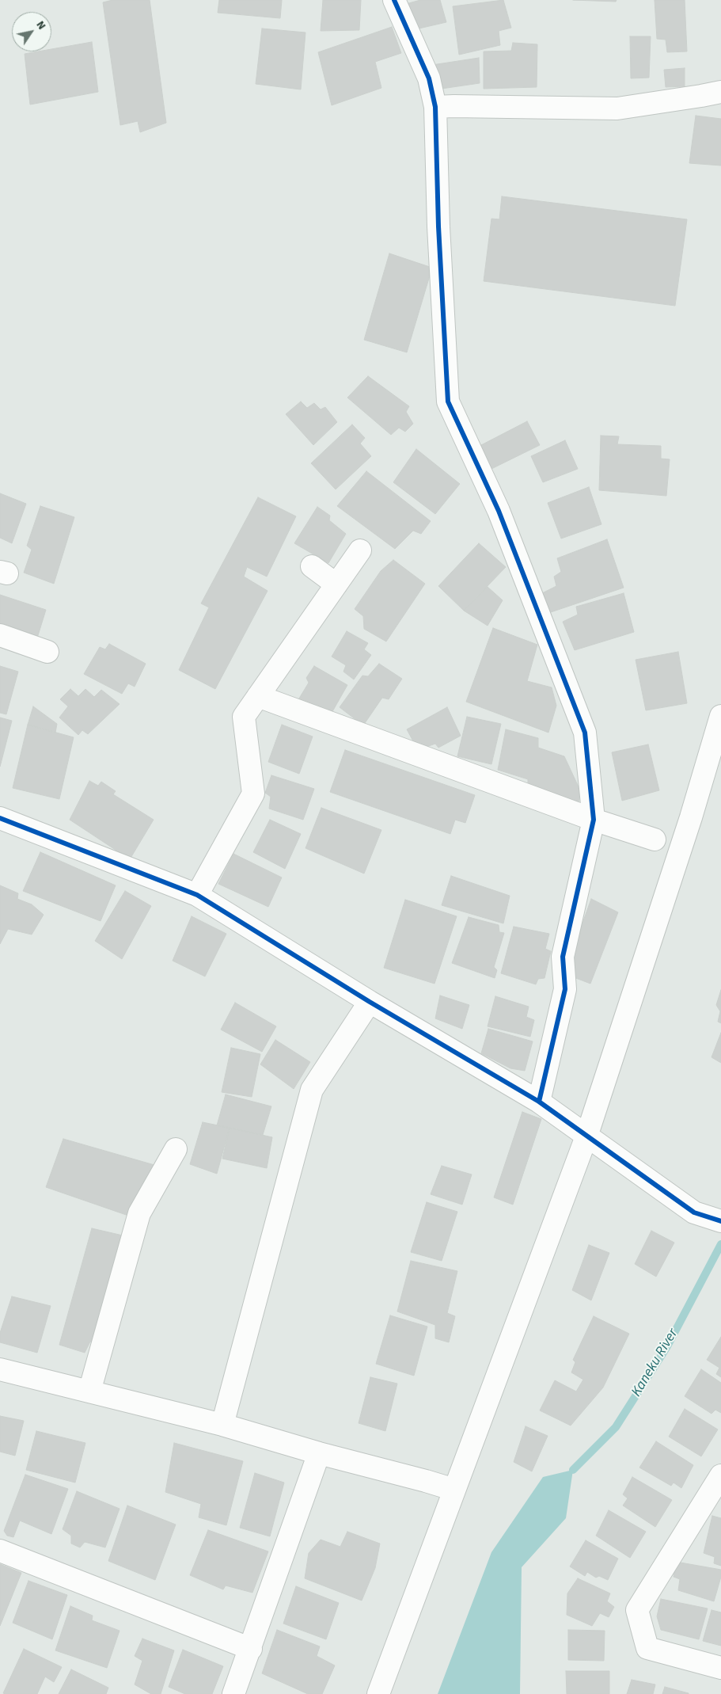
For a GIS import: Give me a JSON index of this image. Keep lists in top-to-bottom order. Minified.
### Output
{"water":["Kaneku River"],"north":"top right"}
